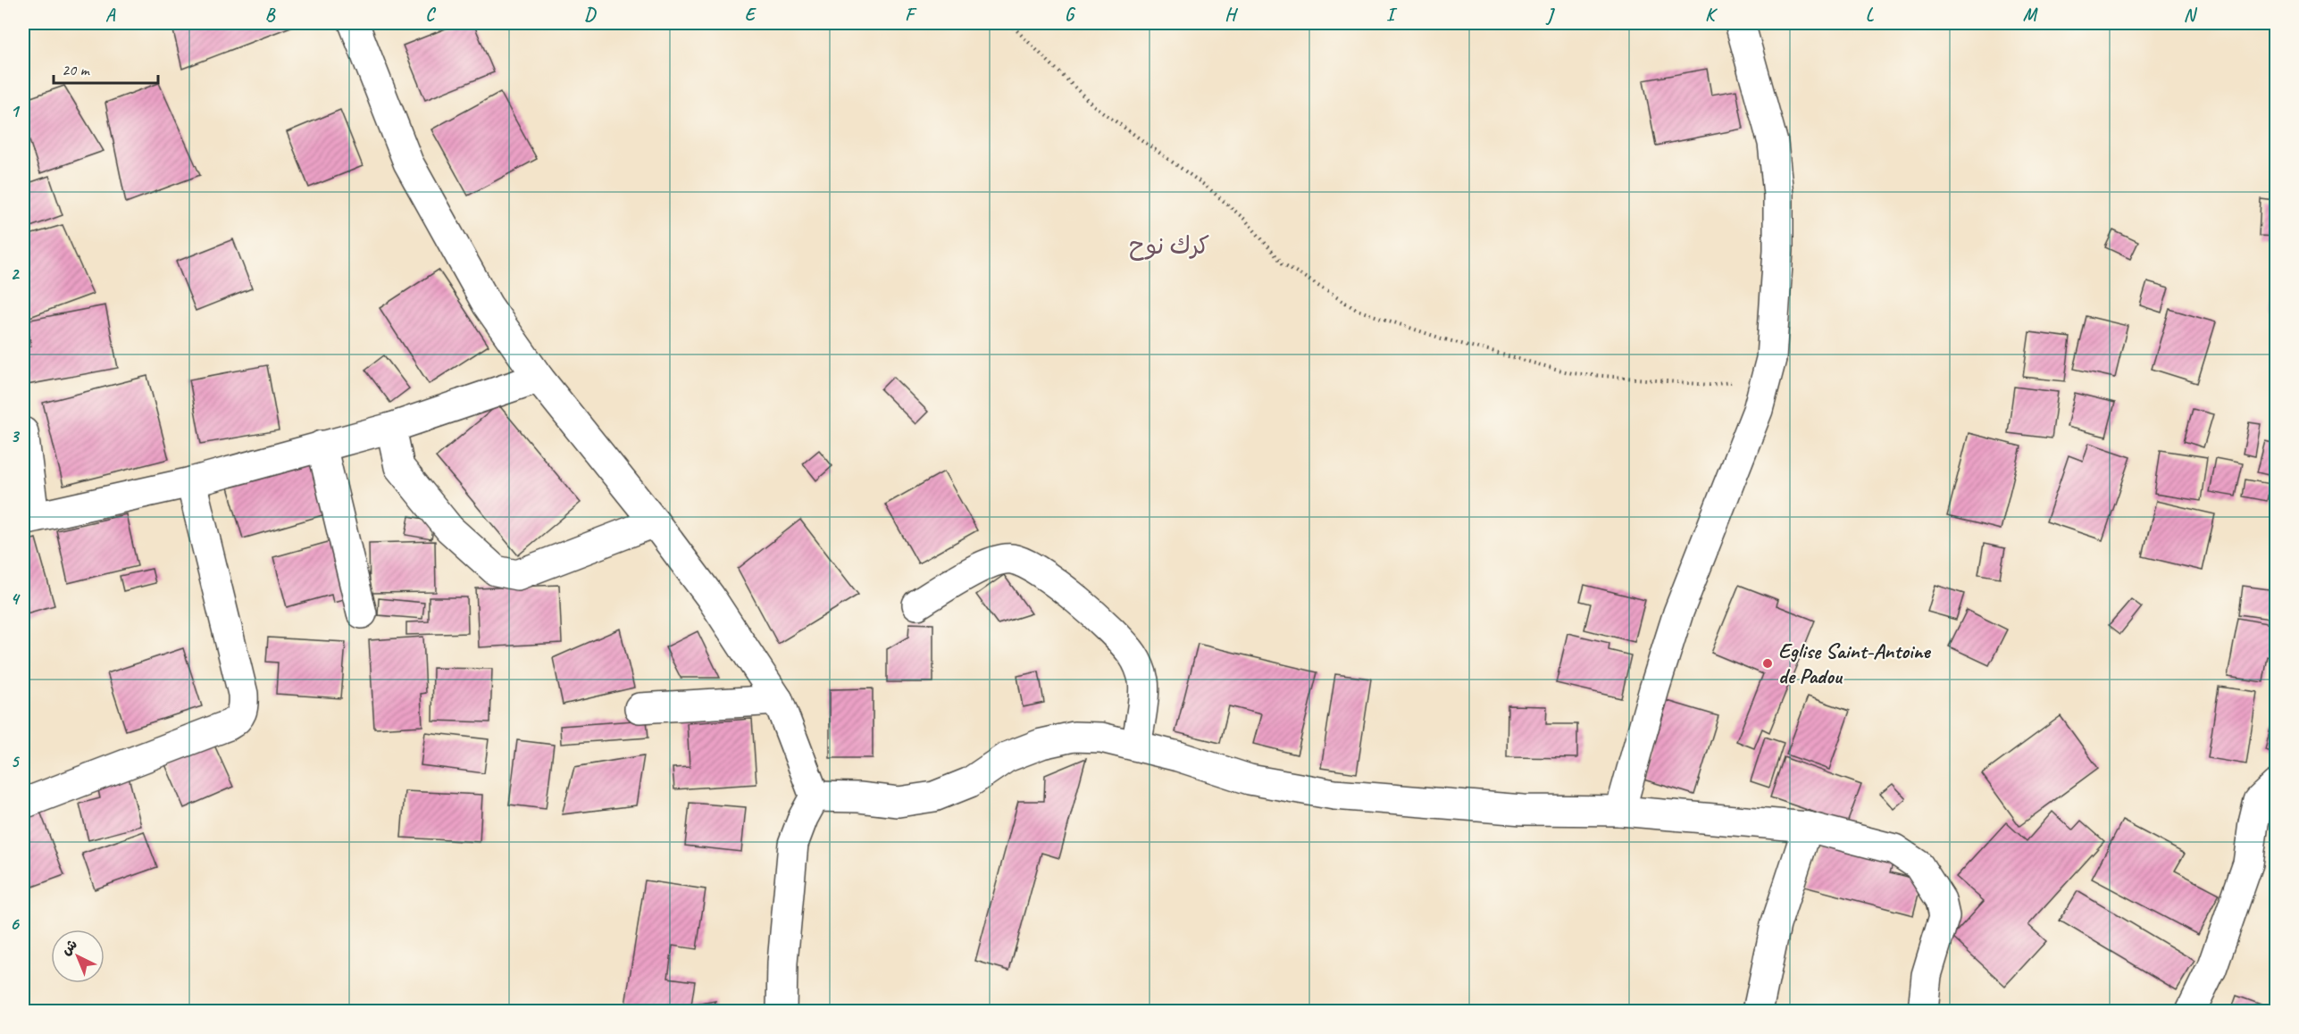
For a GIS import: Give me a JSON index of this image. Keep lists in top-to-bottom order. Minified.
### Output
{"districts":["كرك نوح"],"places":["Eglise Saint-Antoine de Padou"],"scale_bar":"20 m","north":"top left","grid":{"columns":["A","B","C","D","E","F","G","H","I","J","K","L","M","N"],"rows":["1","2","3","4","5","6"]}}
